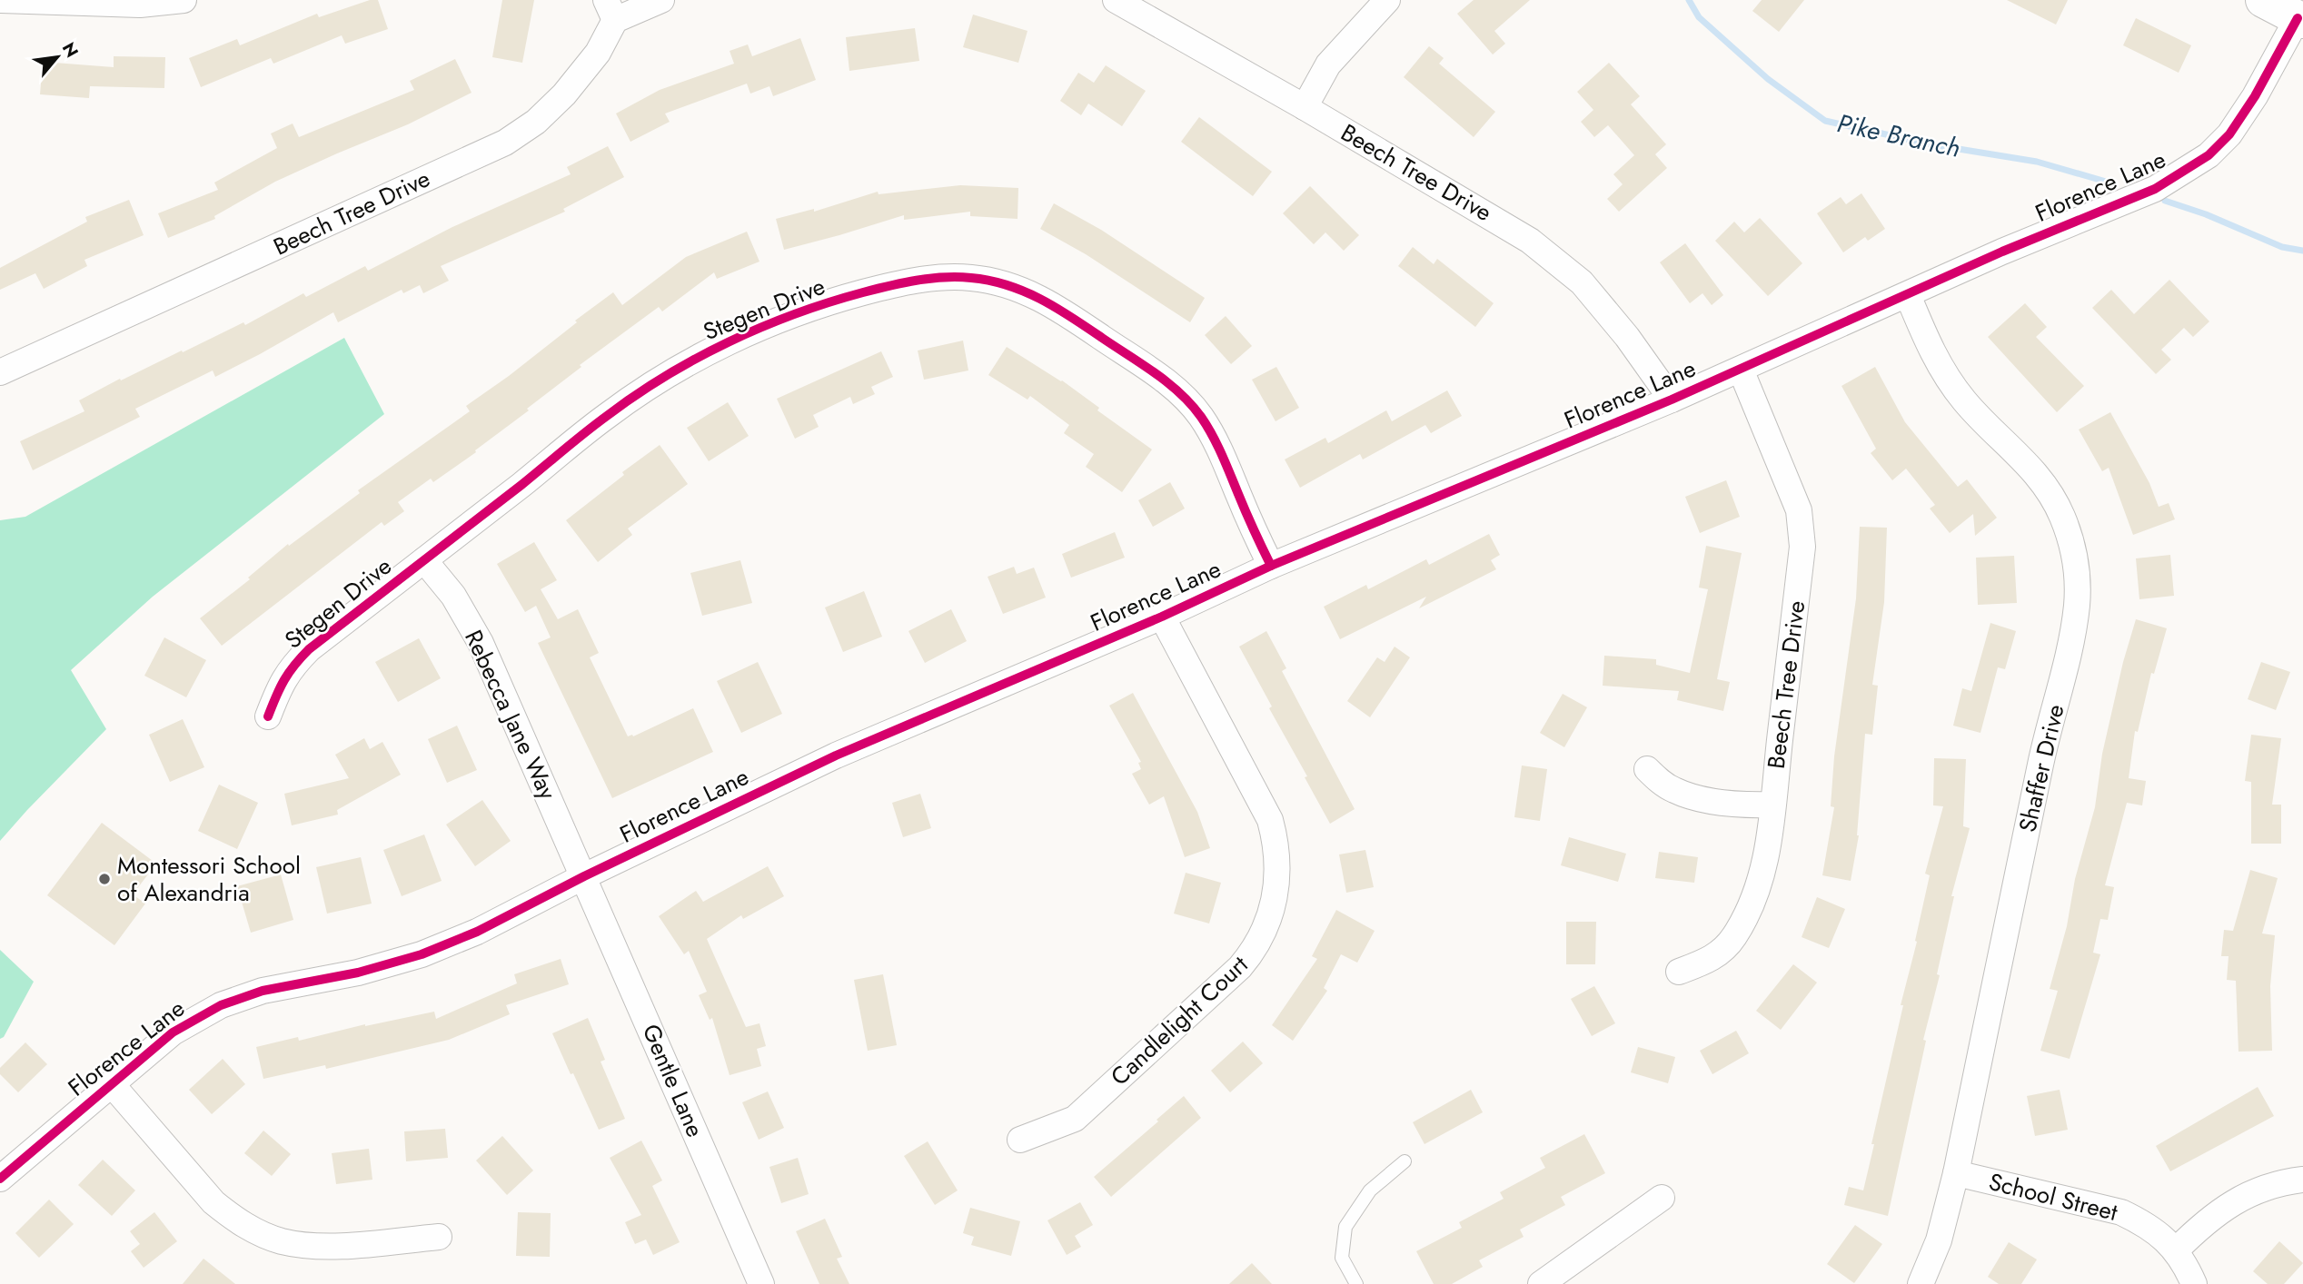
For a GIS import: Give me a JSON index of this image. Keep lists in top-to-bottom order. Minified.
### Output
{"streets":{"street":["Beech Tree Drive","Florence Lane","Stegen Drive","Rebecca Jane Way","Shaffer Drive","Candlelight Court","Gentle Lane","School Street"]},"crossings":[["Beech Tree Drive","Florence Lane"],["Florence Lane","Stegen Drive"],["Florence Lane","Rebecca Jane Way"],["Florence Lane","Shaffer Drive"],["Florence Lane","Candlelight Court"],["Florence Lane","Gentle Lane"],["Stegen Drive","Rebecca Jane Way"],["Rebecca Jane Way","Gentle Lane"],["Shaffer Drive","School Street"]],"water":["Pike Branch"],"places":["Montessori School of Alexandria"],"north":"top right"}
